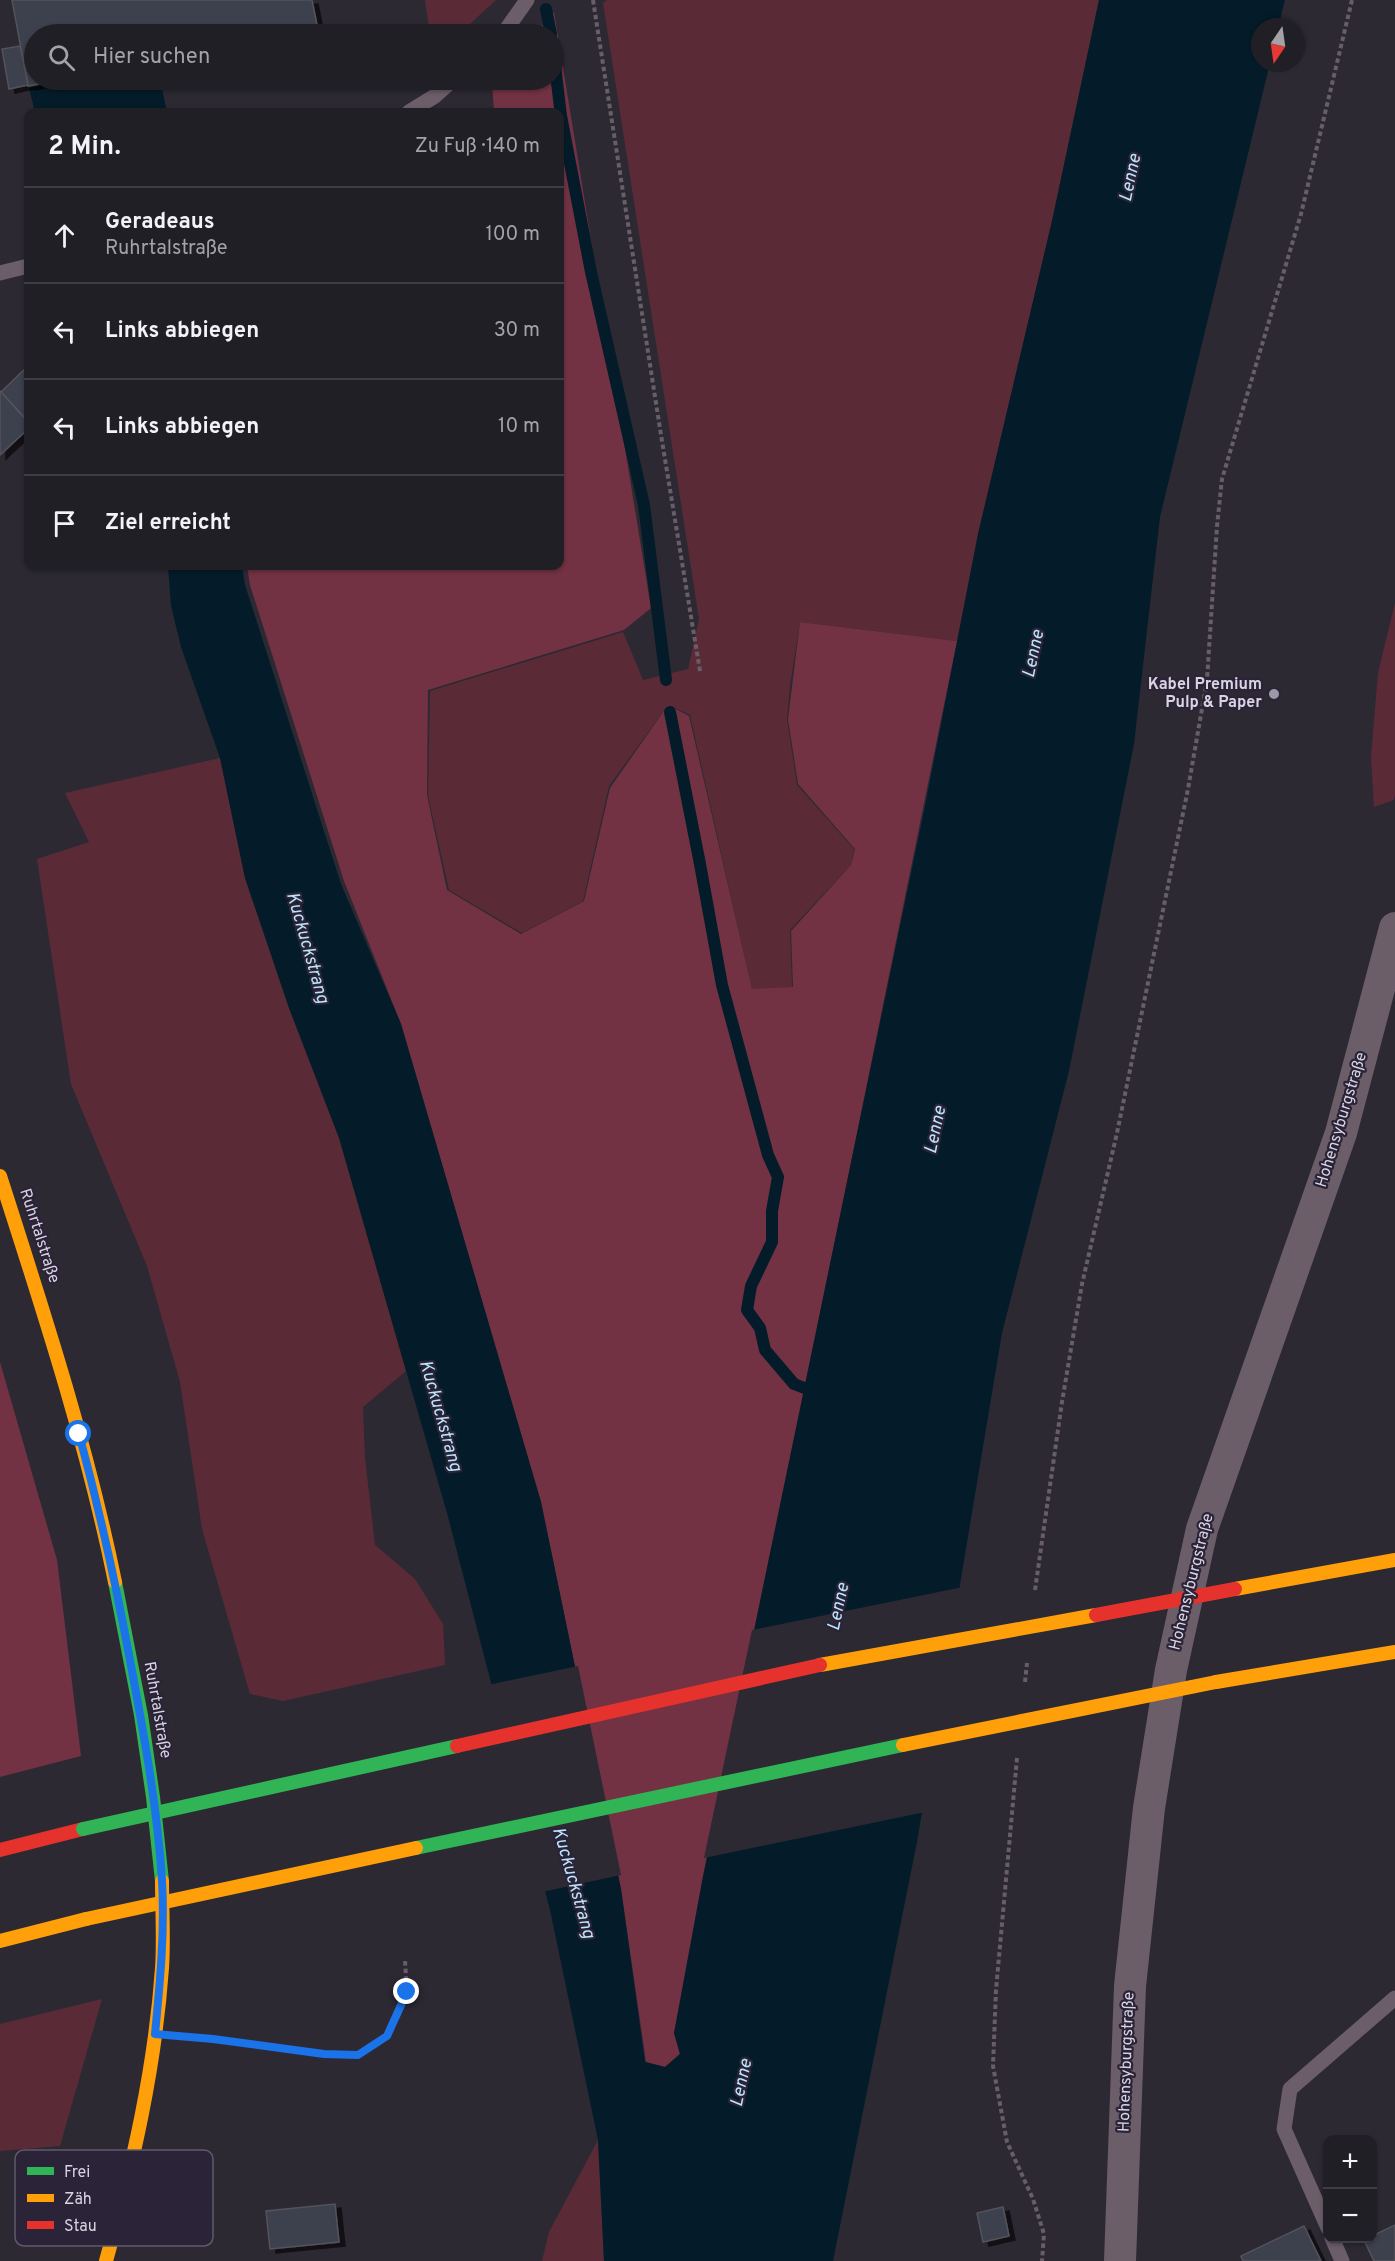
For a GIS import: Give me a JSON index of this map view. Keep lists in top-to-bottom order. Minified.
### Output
{"streets":{"main road":["Ruhrtalstraße"],"street":["Hohensyburgstraße"]},"water":["Lenne","Kuckuckstrang"],"places":["Kabel Premium Pulp & Paper"],"legend":["Frei","Zäh","Stau"],"north":"bottom","page":{"search":"Hier suchen","heading":["2 Min.","Zu Fuß · 140 m"],"list":[["Geradeaus","Ruhrtalstraße","100 m"],["Links abbiegen","30 m"],["Links abbiegen","10 m"],"Ziel erreicht"],"map_buttons":["+","−"]}}
